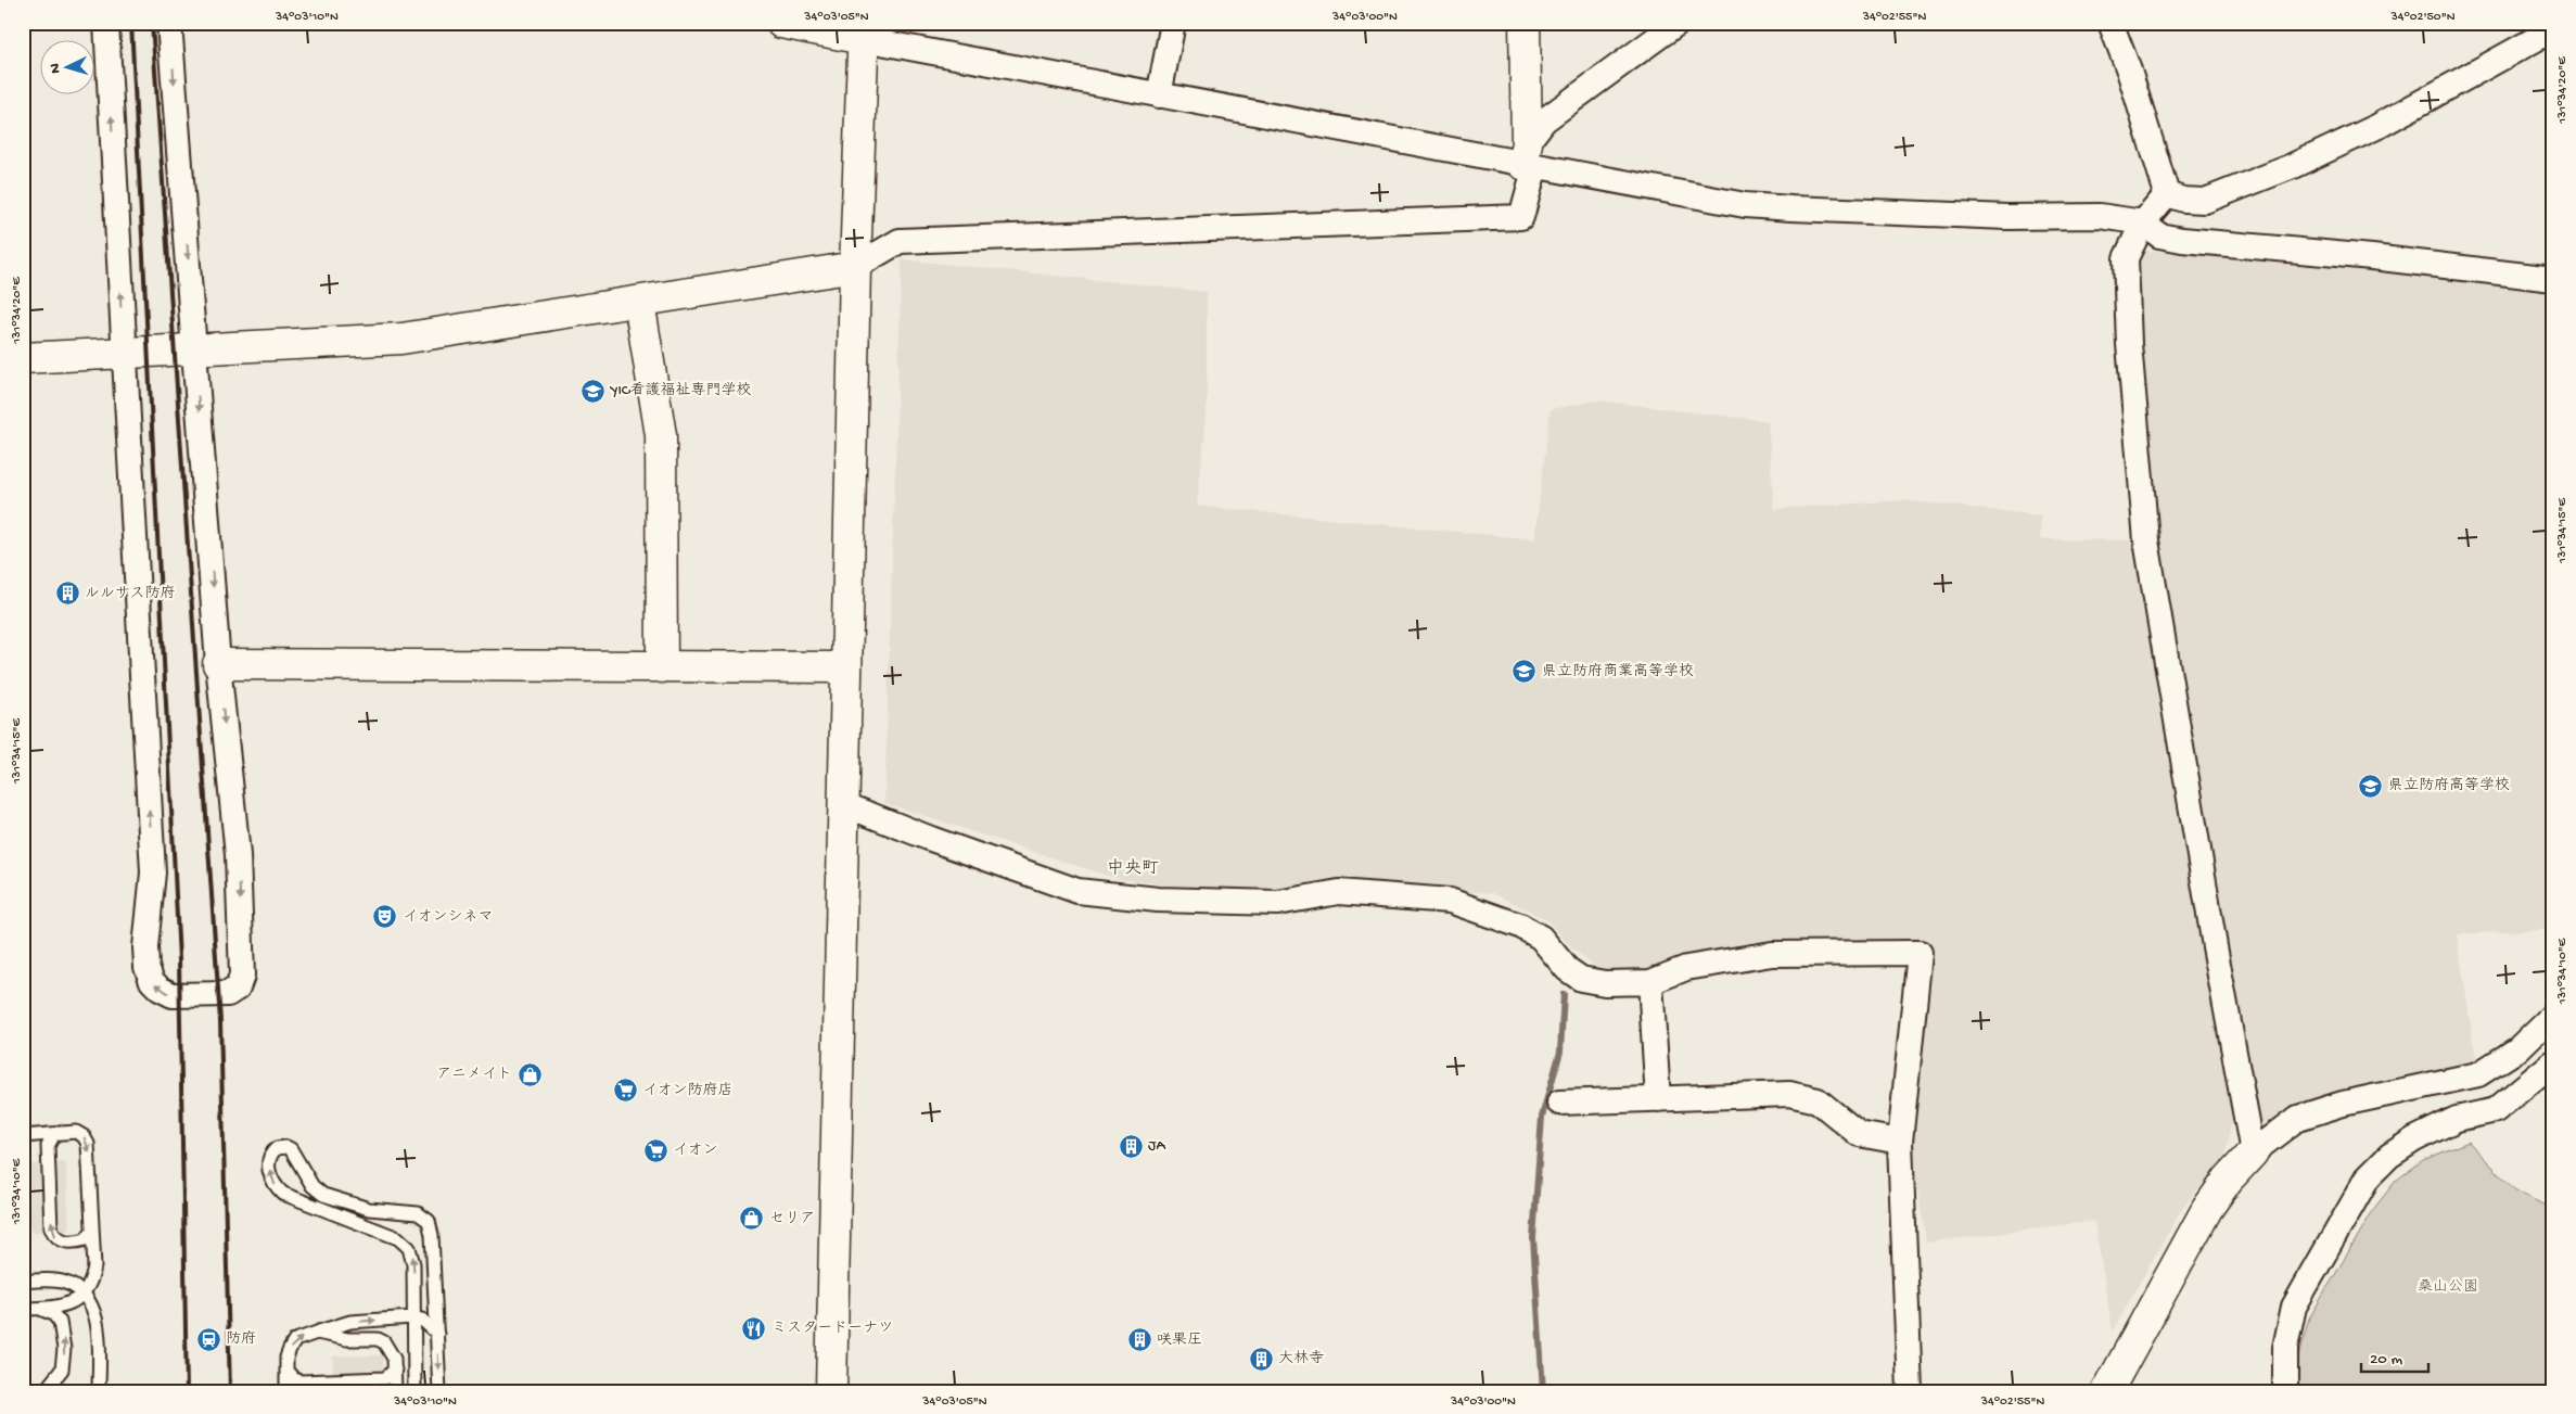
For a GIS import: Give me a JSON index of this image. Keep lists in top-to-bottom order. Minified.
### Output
{"districts":["中央町"],"parks":["桑山公園"],"places":{"school or university":["YIC看護福祉専門学校","県立防府商業高等学校","県立防府高等学校"],"building":["ルルサス防府","JA","咲果圧","大林寺"],"theatre":["イオンシネマ"],"shop":["アニメイト","セリア"],"supermarket":["イオン防府店","イオン"],"restaurant":["ミスタードーナツ"],"station":["防府"]},"scale_bar":"20 m","north":"left","coordinates":["34°03'10\"N","34°03'05\"N","34°03'00\"N","34°02'55\"N","34°02'50\"N","131°34'20\"E","131°34'15\"E","131°34'10\"E"]}
